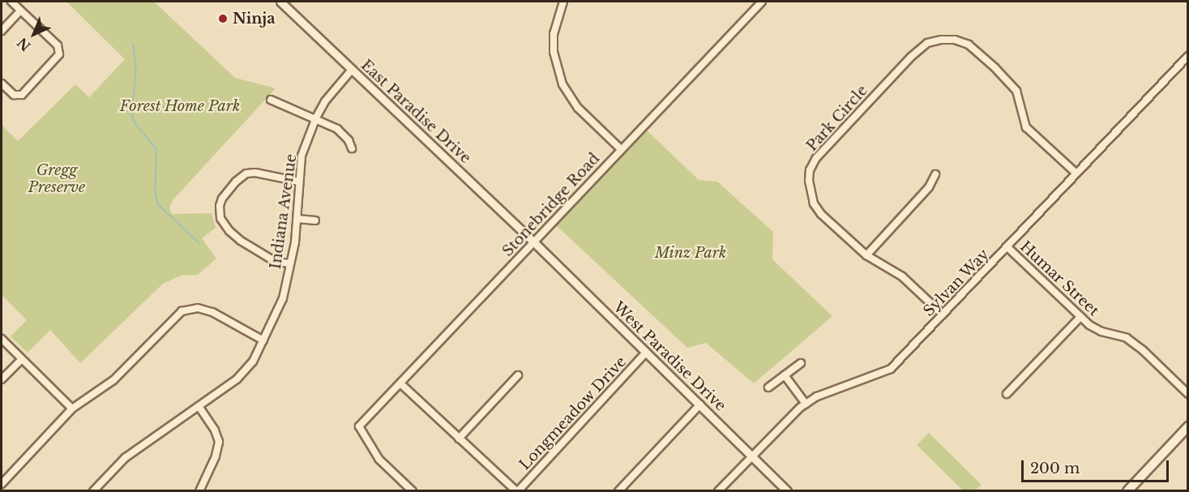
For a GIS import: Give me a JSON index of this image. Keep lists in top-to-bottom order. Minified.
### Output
{"streets":{"street":["East Paradise Drive","Park Circle","Stonebridge Road","Indiana Avenue","Humar Street","Sylvan Way","West Paradise Drive","Longmeadow Drive"]},"crossings":[["East Paradise Drive","Stonebridge Road"],["East Paradise Drive","Indiana Avenue"],["East Paradise Drive","West Paradise Drive"],["Park Circle","Sylvan Way"],["Stonebridge Road","West Paradise Drive"],["Humar Street","Sylvan Way"],["Sylvan Way","West Paradise Drive"],["West Paradise Drive","Longmeadow Drive"]],"parks":["Forest Home Park","Gregg Preserve","Minz Park"],"places":["Ninja"],"scale_bar":"200 m","north":"bottom left"}
